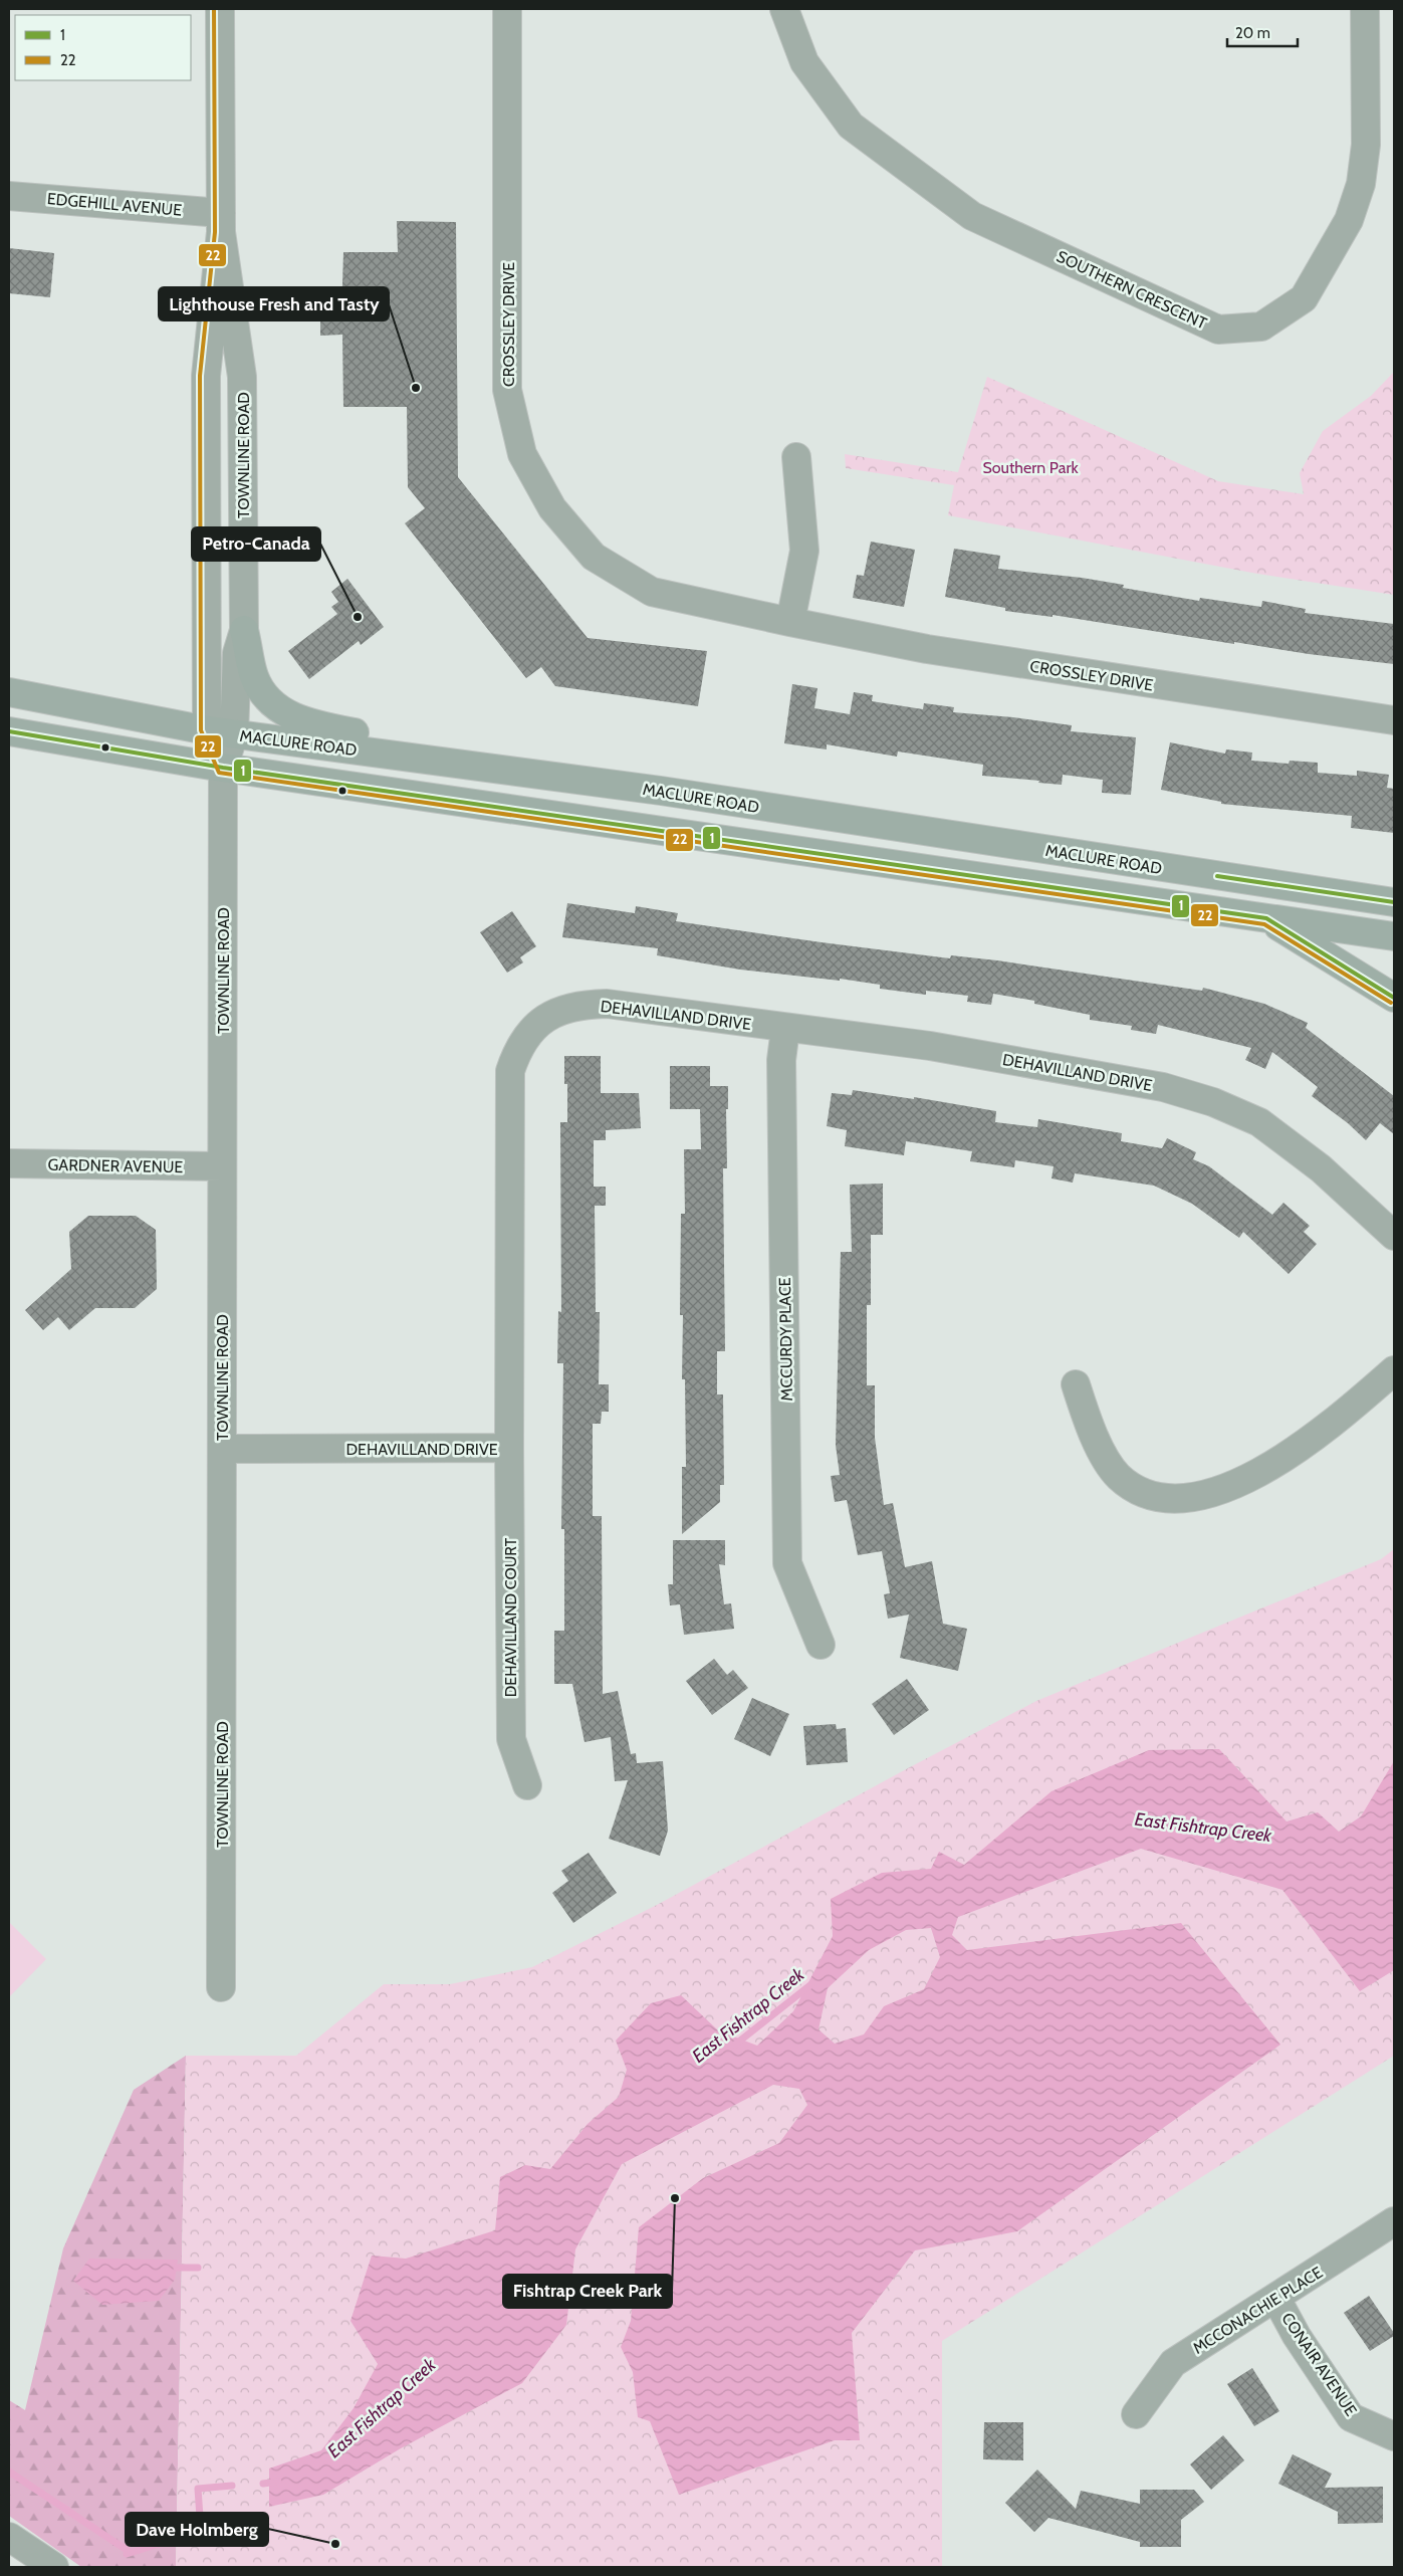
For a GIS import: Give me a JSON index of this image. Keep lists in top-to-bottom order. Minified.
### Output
{"streets":{"main road":["MACLURE ROAD"],"street":["EDGEHILL AVENUE","SOUTHERN CRESCENT","CROSSLEY DRIVE","TOWNLINE ROAD","DEHAVILLAND DRIVE","GARDNER AVENUE","MCCURDY PLACE","DEHAVILLAND COURT","MCCONACHIE PLACE","CONAIR AVENUE"]},"crossings":[["EDGEHILL AVENUE","TOWNLINE ROAD"],["TOWNLINE ROAD","MACLURE ROAD"],["TOWNLINE ROAD","DEHAVILLAND DRIVE"],["TOWNLINE ROAD","GARDNER AVENUE"],["DEHAVILLAND DRIVE","MCCURDY PLACE"],["DEHAVILLAND DRIVE","DEHAVILLAND COURT"],["MCCONACHIE PLACE","CONAIR AVENUE"]],"water":["East Fishtrap Creek"],"parks":["Southern Park"],"places":["Lighthouse Fresh and Tasty","Petro-Canada","Fishtrap Creek Park","Dave Holmberg"],"lines":["transit line 22","transit line 1"],"legend":["1","22"],"scale_bar":"20 m"}
